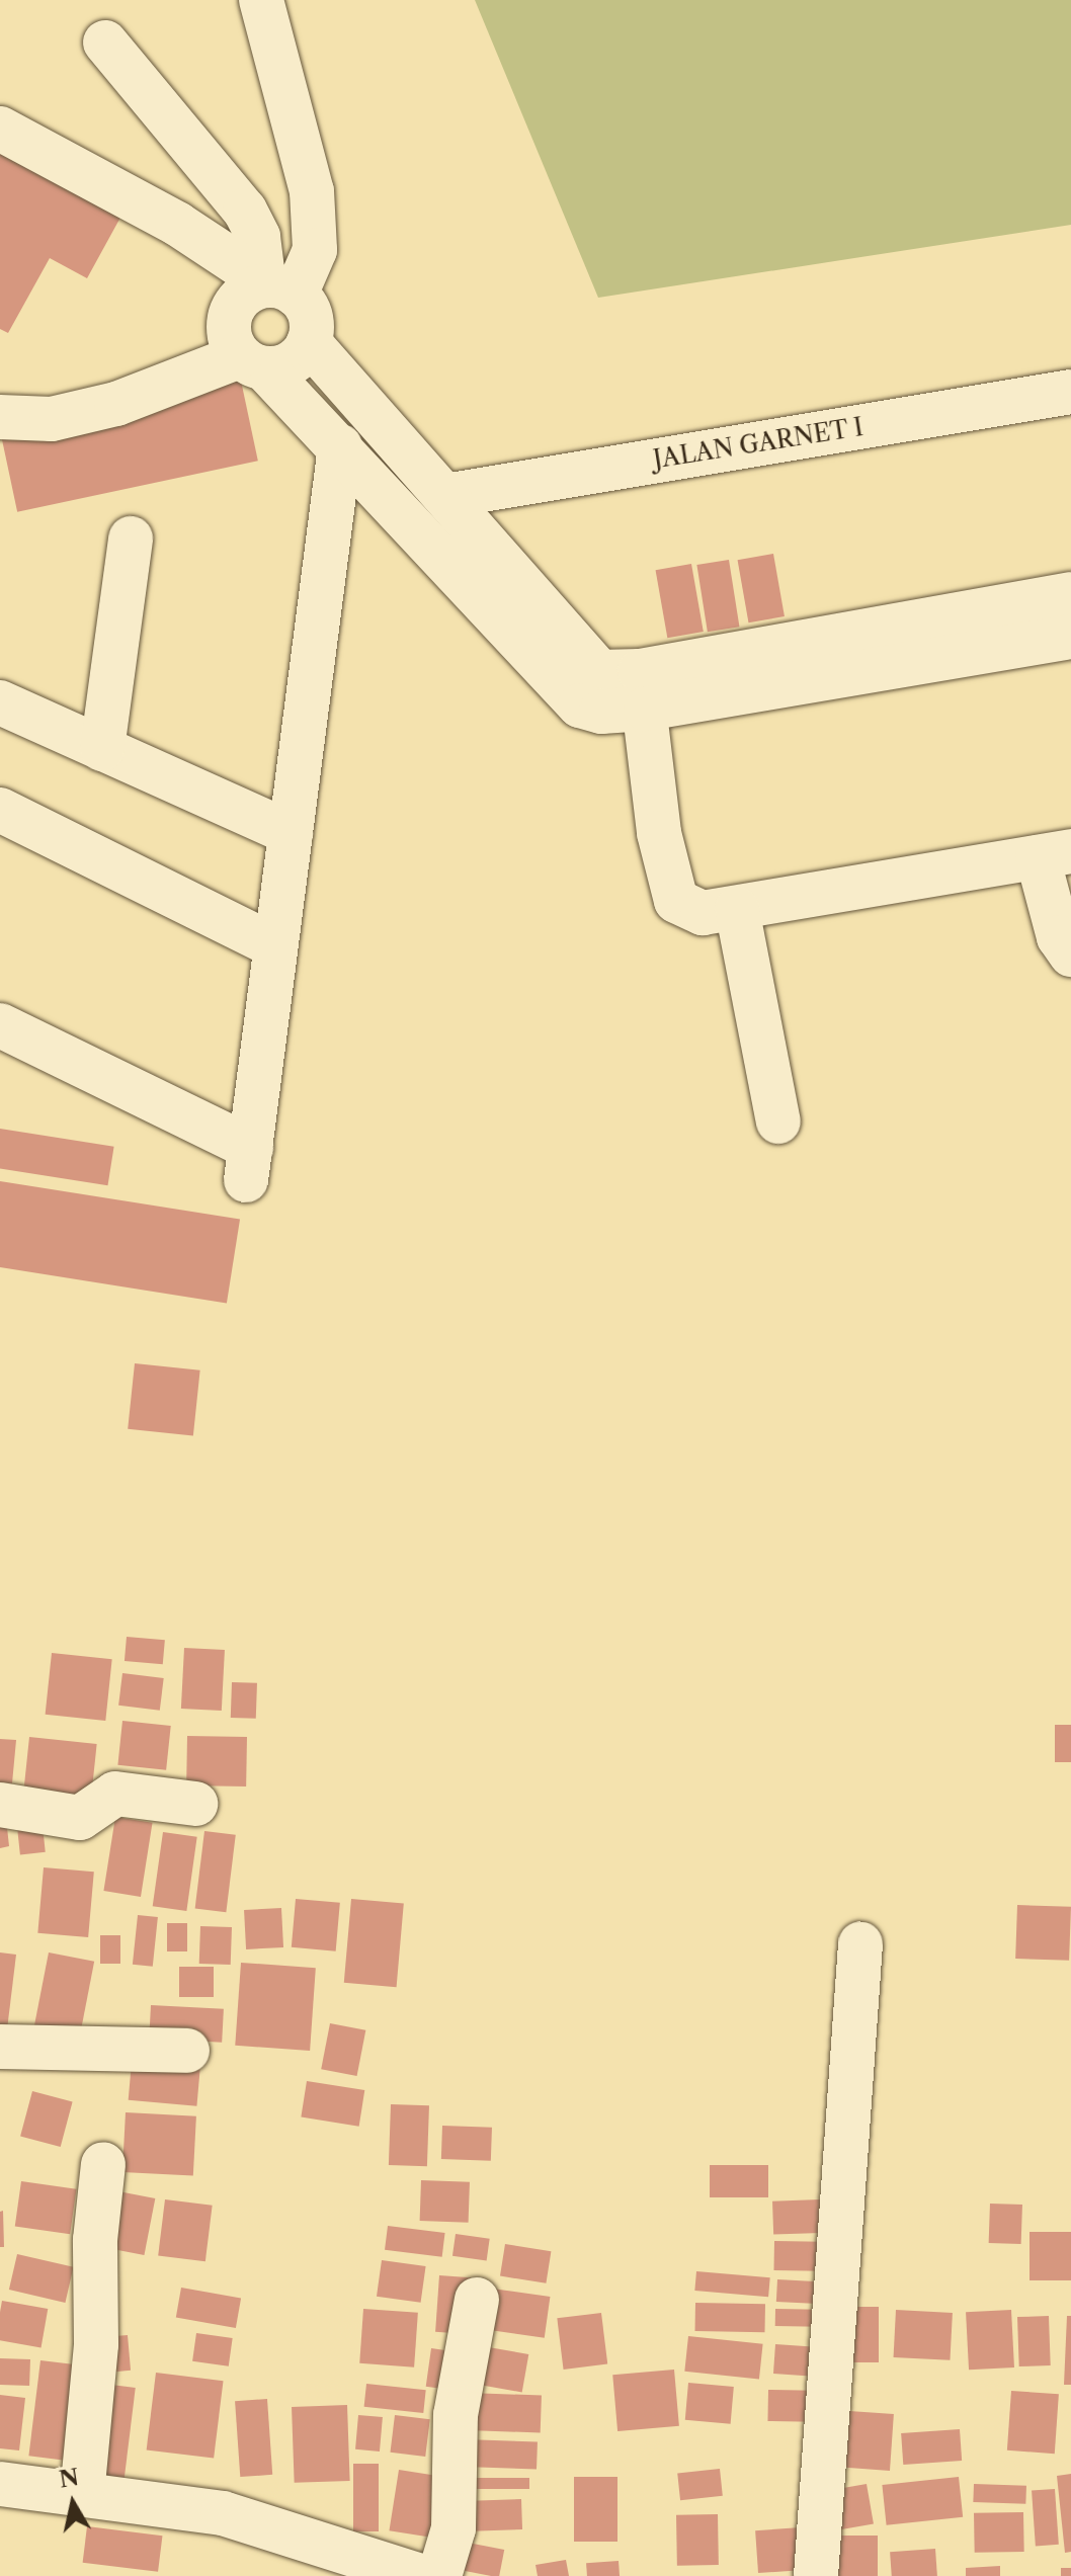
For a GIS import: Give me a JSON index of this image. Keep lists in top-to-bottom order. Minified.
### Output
{"streets":{"street":["JALAN GARNET I"]},"north":"top"}
